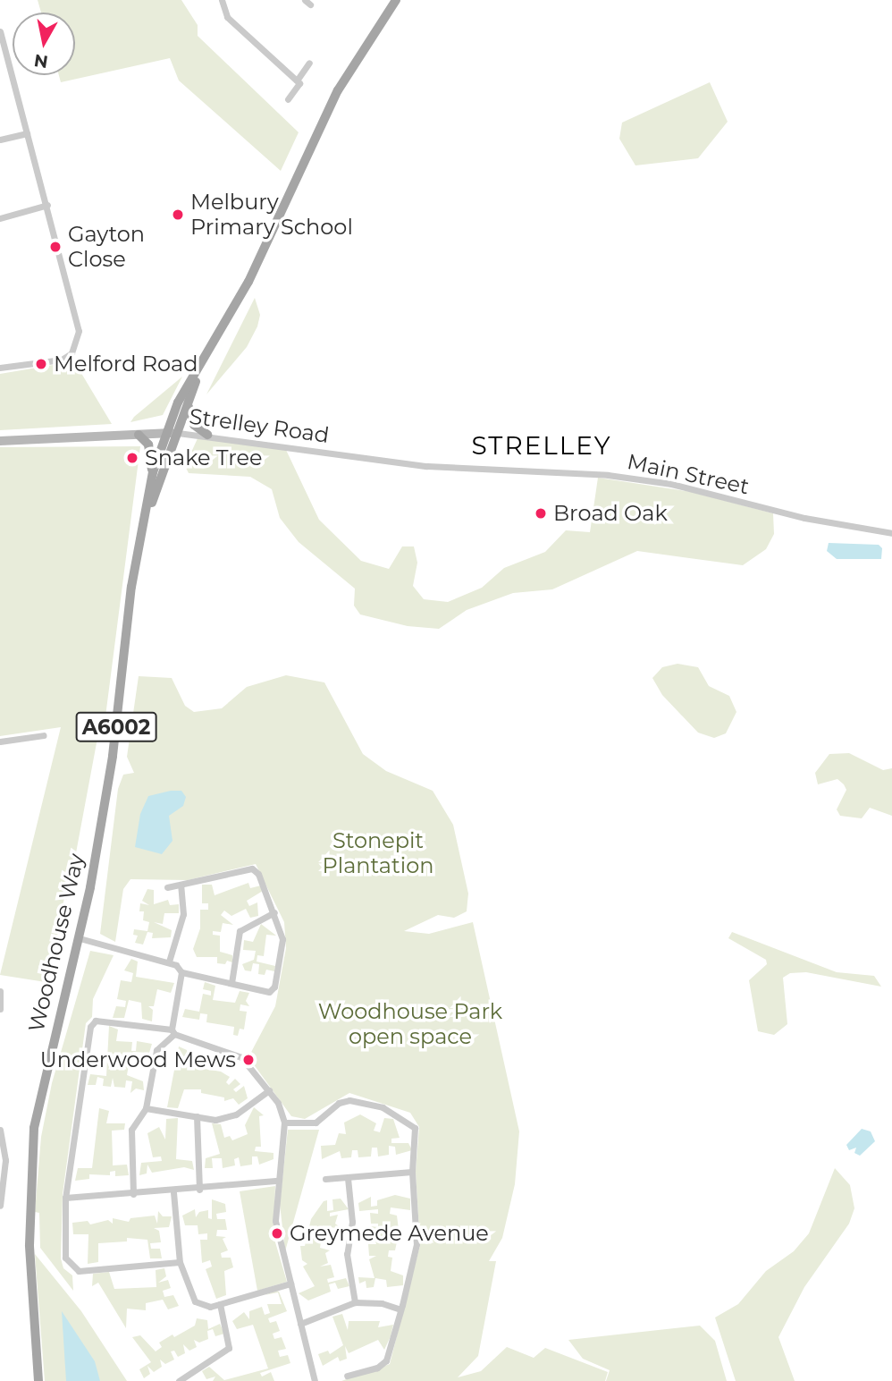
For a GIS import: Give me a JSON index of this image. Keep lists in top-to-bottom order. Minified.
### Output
{"streets":{"main road":["Strelley Road","A6002","Woodhouse Way"],"street":["Main Street"]},"crossings":[["Strelley Road","Main Street"],["Strelley Road","A6002"],["Strelley Road","Woodhouse Way"],["A6002","Woodhouse Way"]],"districts":["STRELLEY"],"parks":["Stonepit Plantation","Woodhouse Park open space"],"places":["Melbury Primary School","Gayton Close","Melford Road","Snake Tree","Broad Oak","Underwood Mews","Greymede Avenue"],"north":"bottom"}
